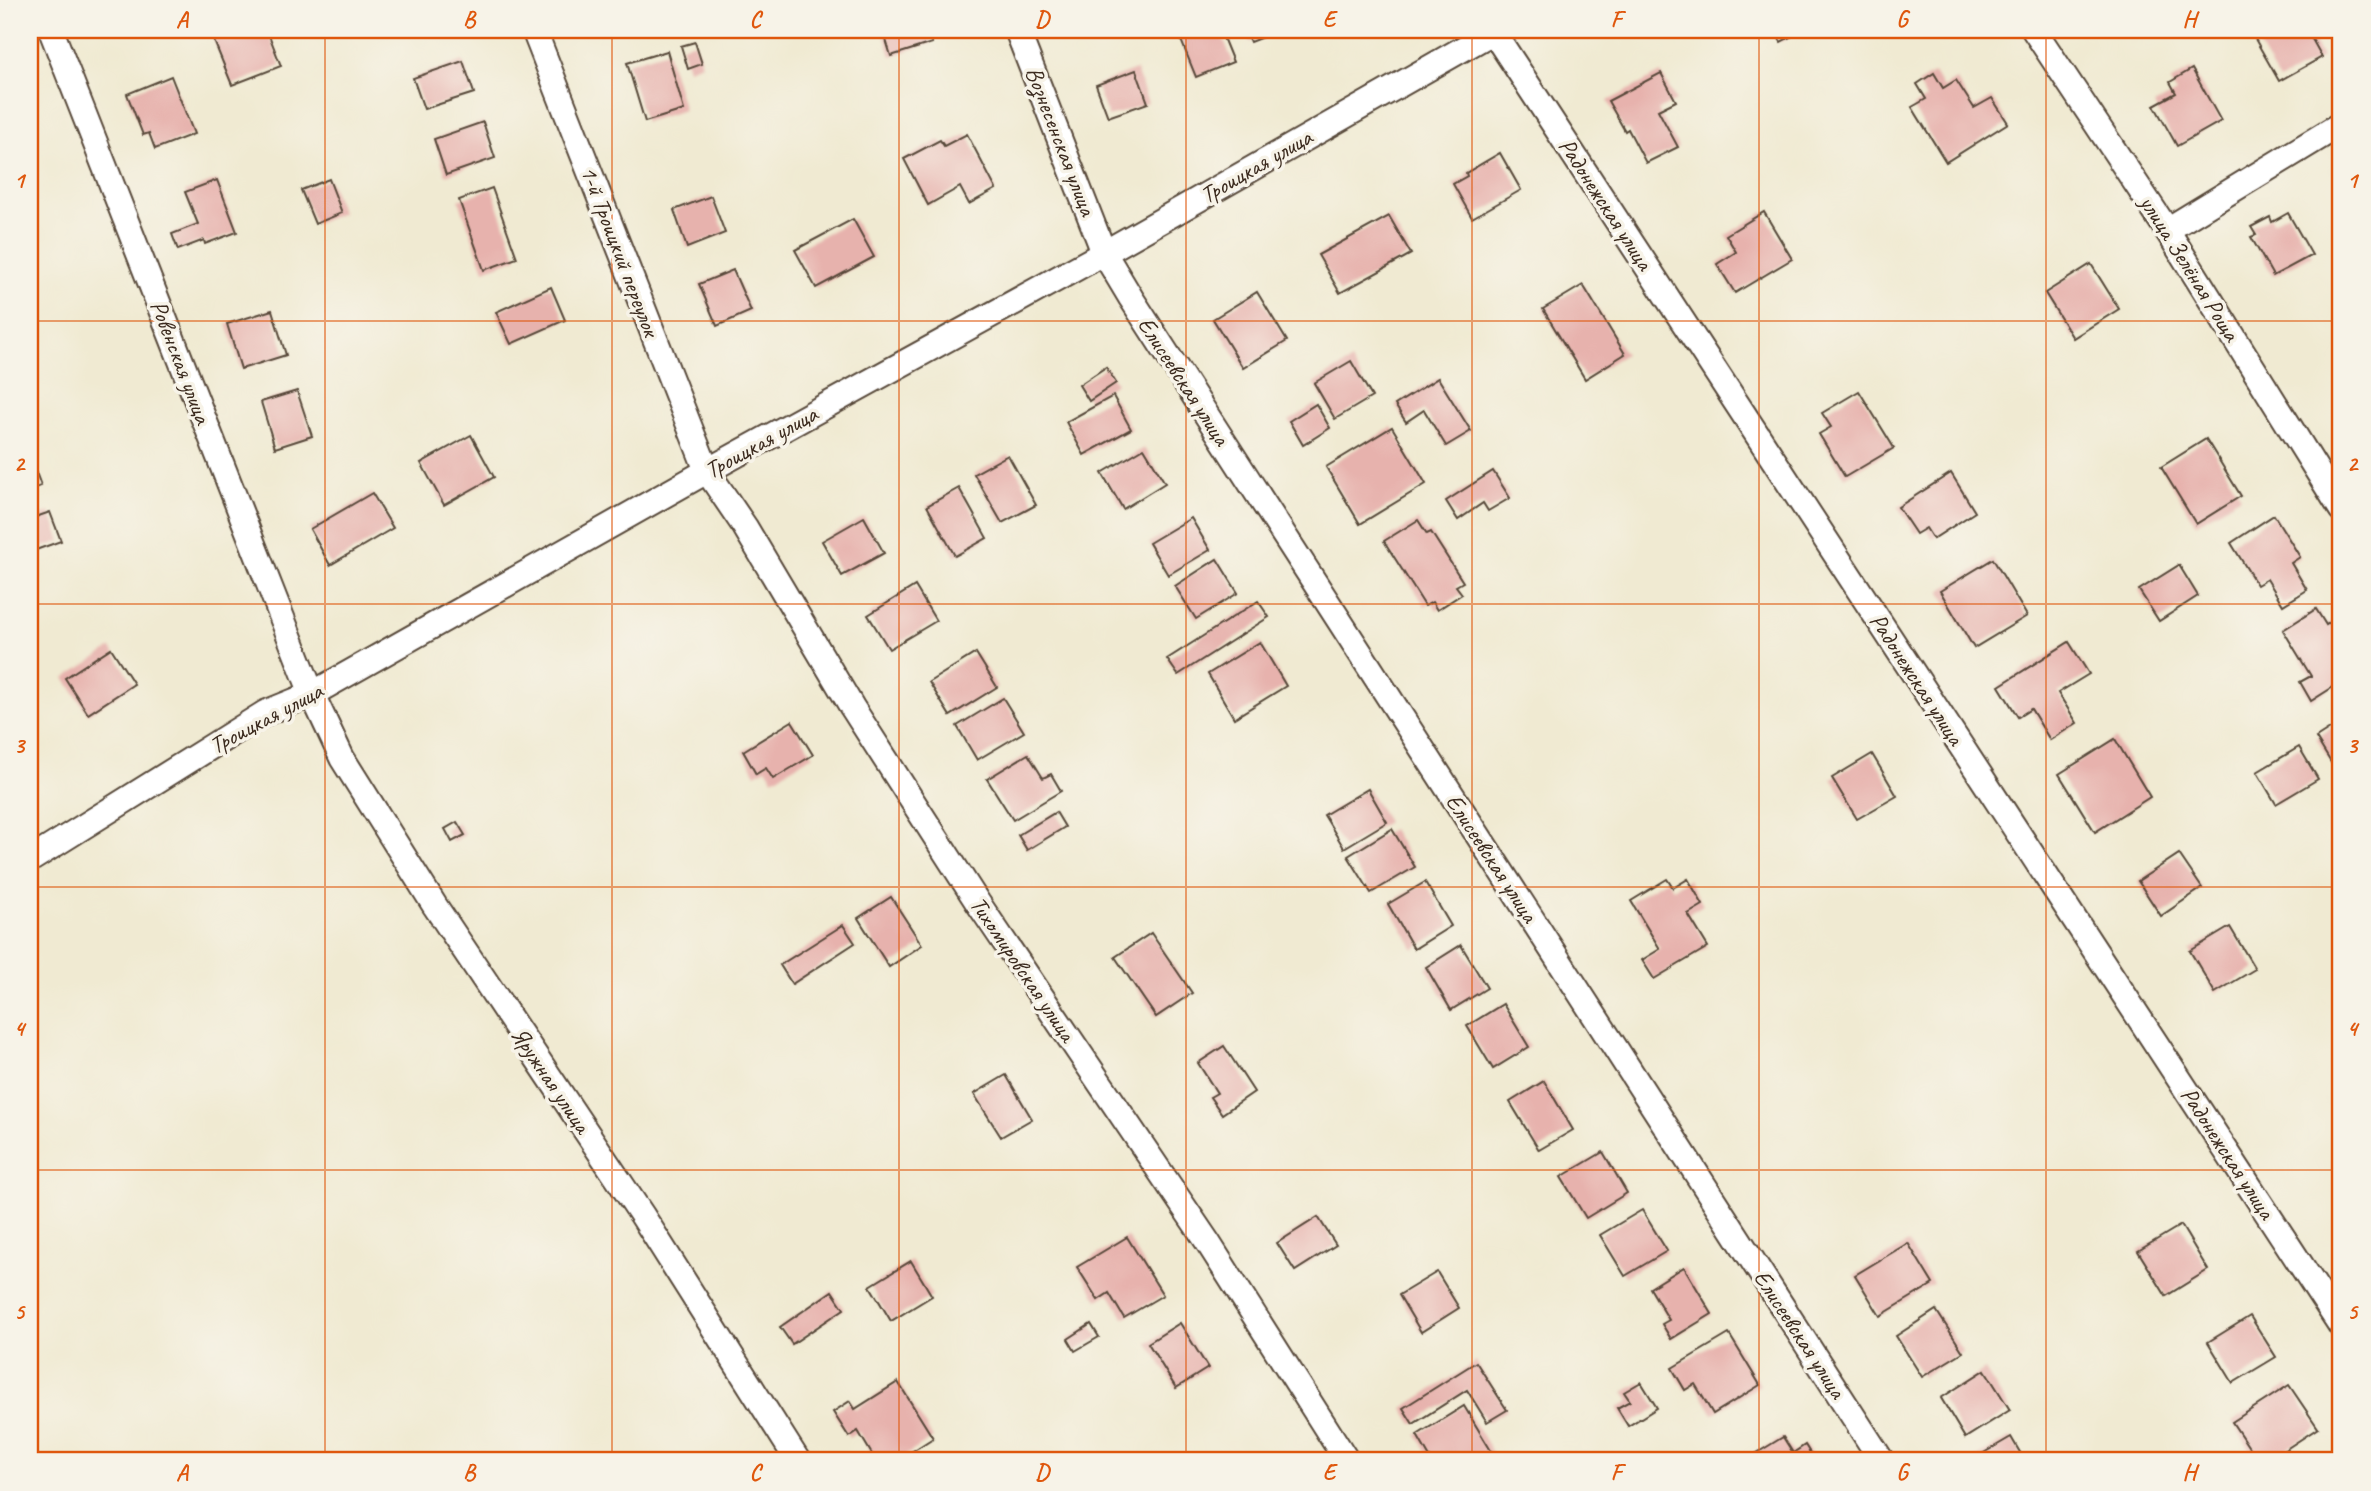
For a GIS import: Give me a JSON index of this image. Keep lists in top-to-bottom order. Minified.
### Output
{"streets":{"street":["Вознесенская улица","Троицкая улица","Радонежская улица","1-й Троицкий переулок","улица Зелёная Роща","Ровенская улица","Елисеевская улица","Тихомировская улица","Яружная улица"]},"crossings":[["Вознесенская улица","Троицкая улица"],["Вознесенская улица","Елисеевская улица"],["Троицкая улица","Радонежская улица"],["Троицкая улица","1-й Троицкий переулок"],["Троицкая улица","Ровенская улица"],["Троицкая улица","Елисеевская улица"],["Троицкая улица","Тихомировская улица"],["Троицкая улица","Яружная улица"],["1-й Троицкий переулок","Тихомировская улица"],["Ровенская улица","Яружная улица"]],"grid":{"columns":["A","B","C","D","E","F","G","H"],"rows":["1","2","3","4","5"]}}
